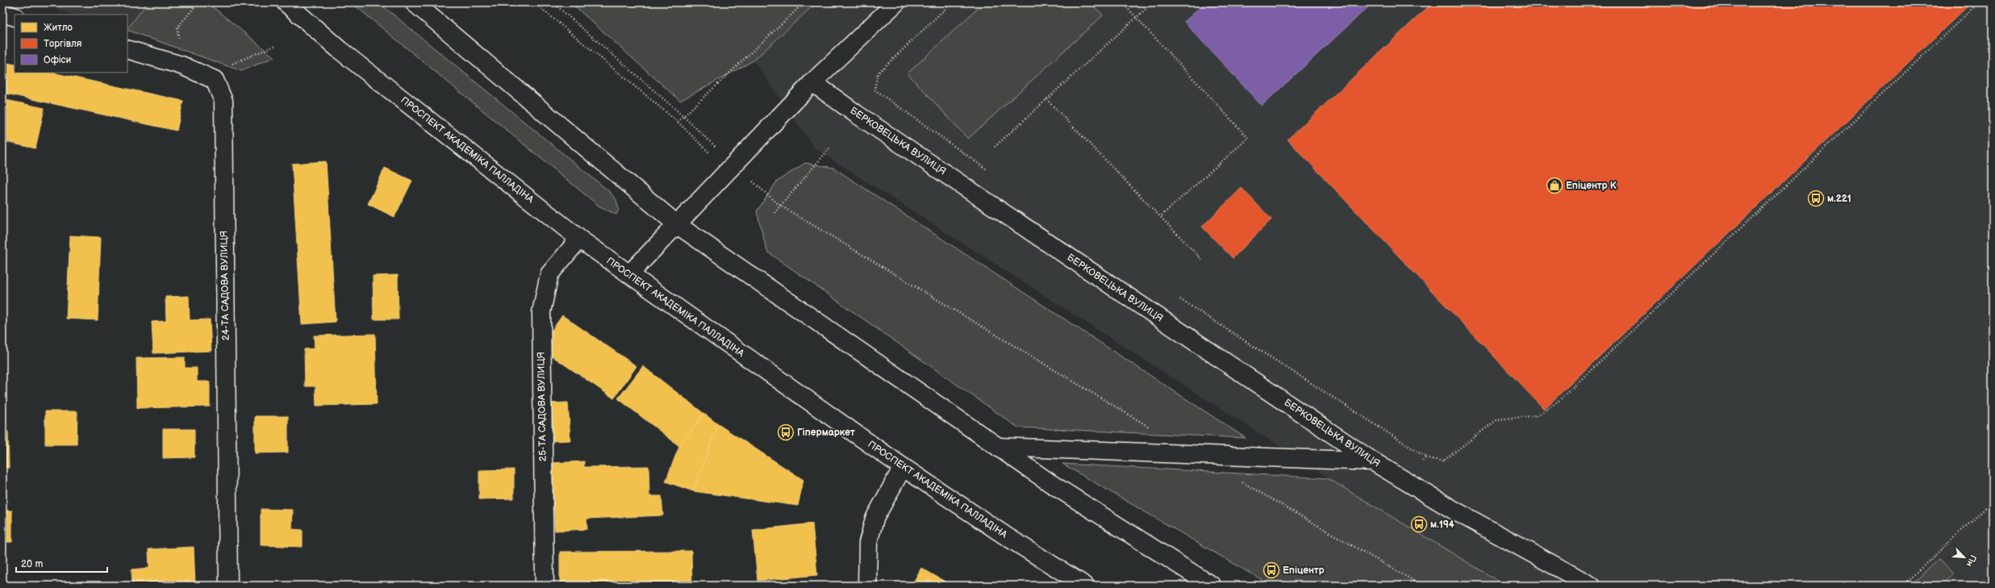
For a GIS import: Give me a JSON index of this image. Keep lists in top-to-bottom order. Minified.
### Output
{"streets":{"main road":["БЕРКОВЕЦЬКА ВУЛИЦЯ","ПРОСПЕКТ АКАДЕМІКА ПАЛЛАДІНА","24-ТА САДОВА ВУЛИЦЯ","25-ТА САДОВА ВУЛИЦЯ"]},"crossings":[["ПРОСПЕКТ АКАДЕМІКА ПАЛЛАДІНА","25-ТА САДОВА ВУЛИЦЯ"]],"places":{"shop":["Епіцентр К"],"bus stop":["м.221","Гіпермаркет","м.194","Епіцентр"]},"legend":["Житло","Торгівля","Офіси"],"scale_bar":"20 m","north":"bottom right"}
